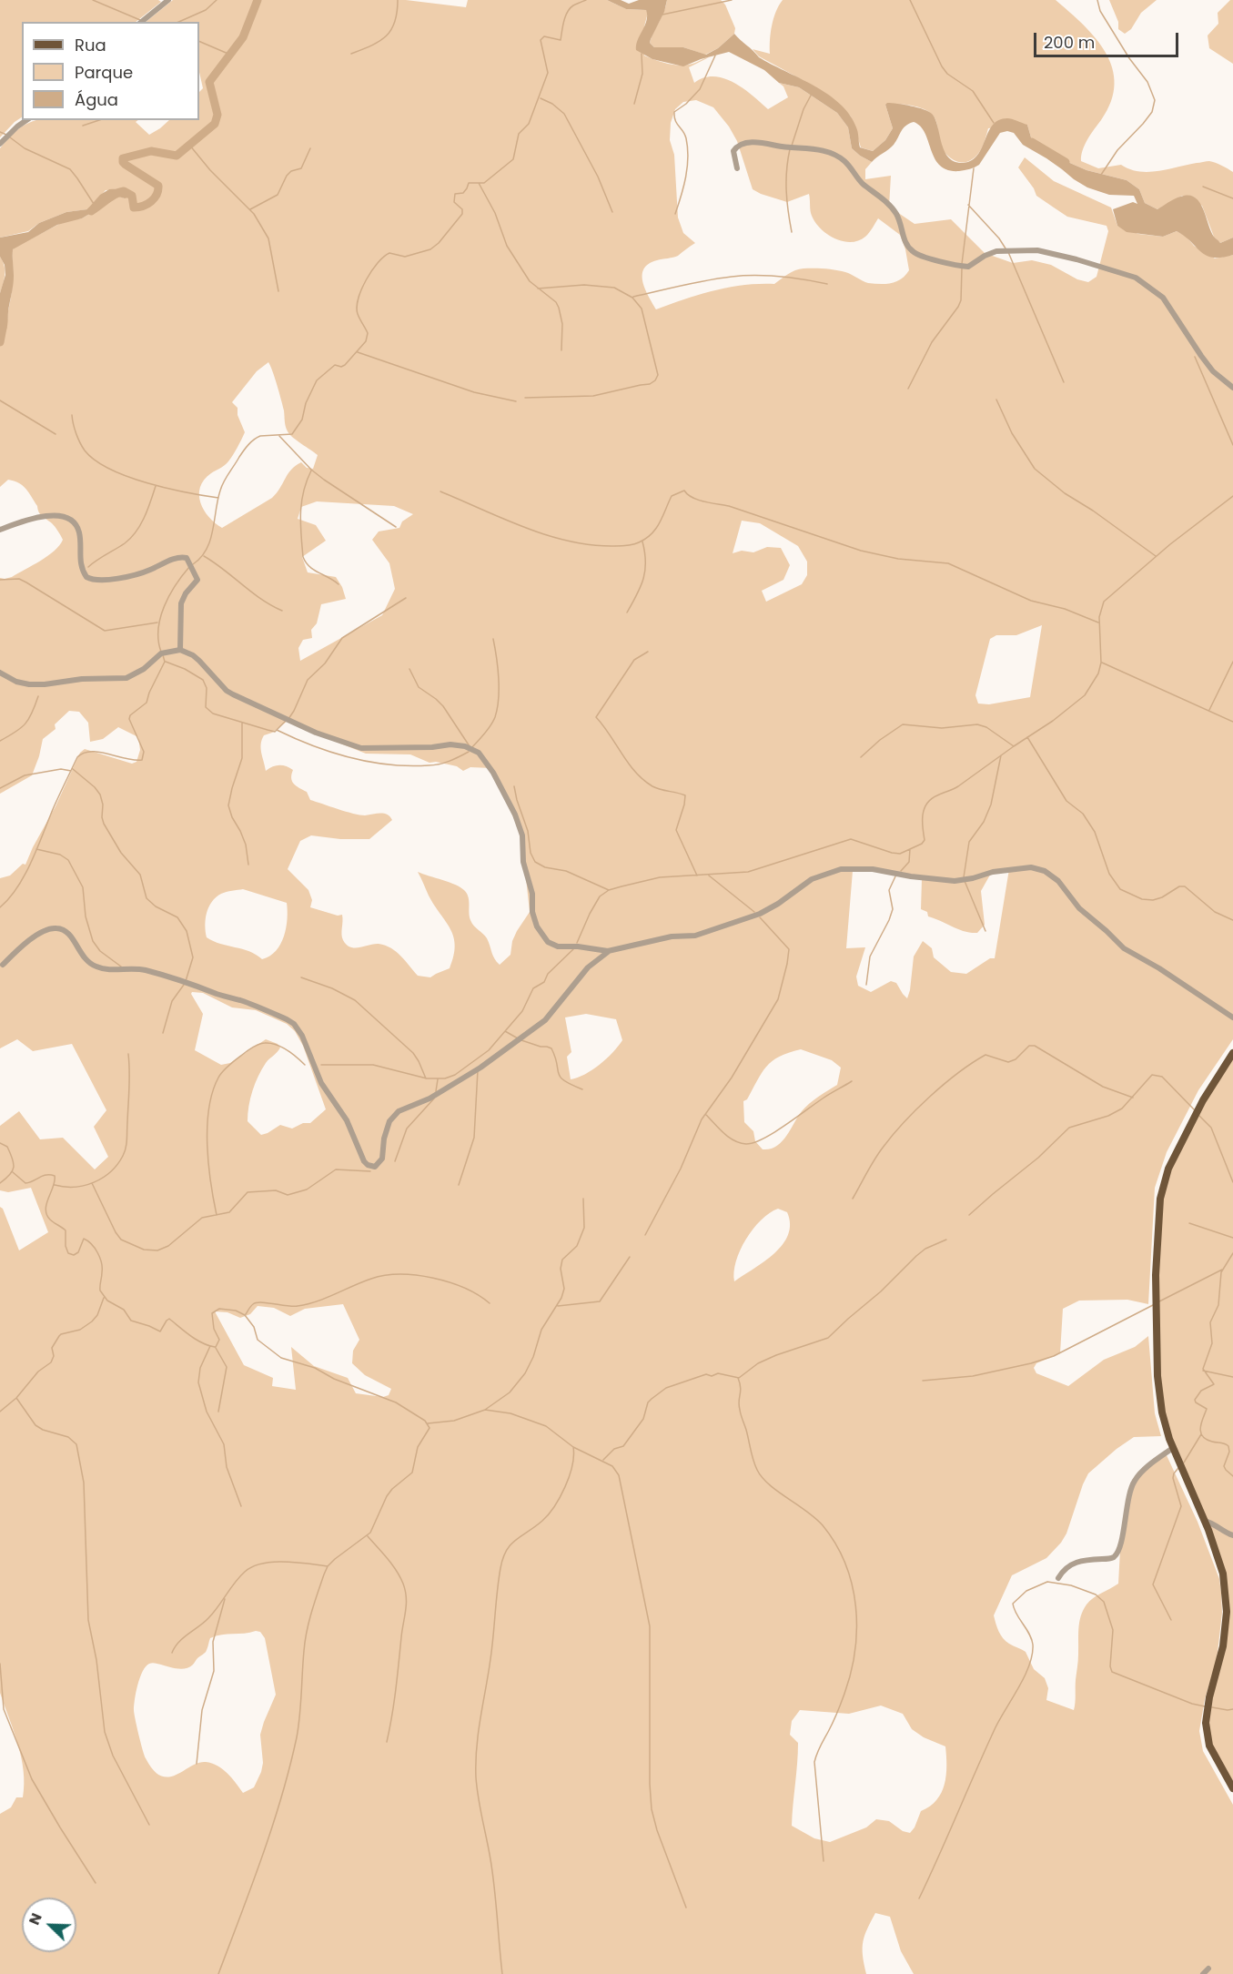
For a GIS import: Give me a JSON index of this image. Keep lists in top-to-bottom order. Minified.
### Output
{"legend":["Rua","Parque","Água"],"scale_bar":"200 m","north":"top left"}
